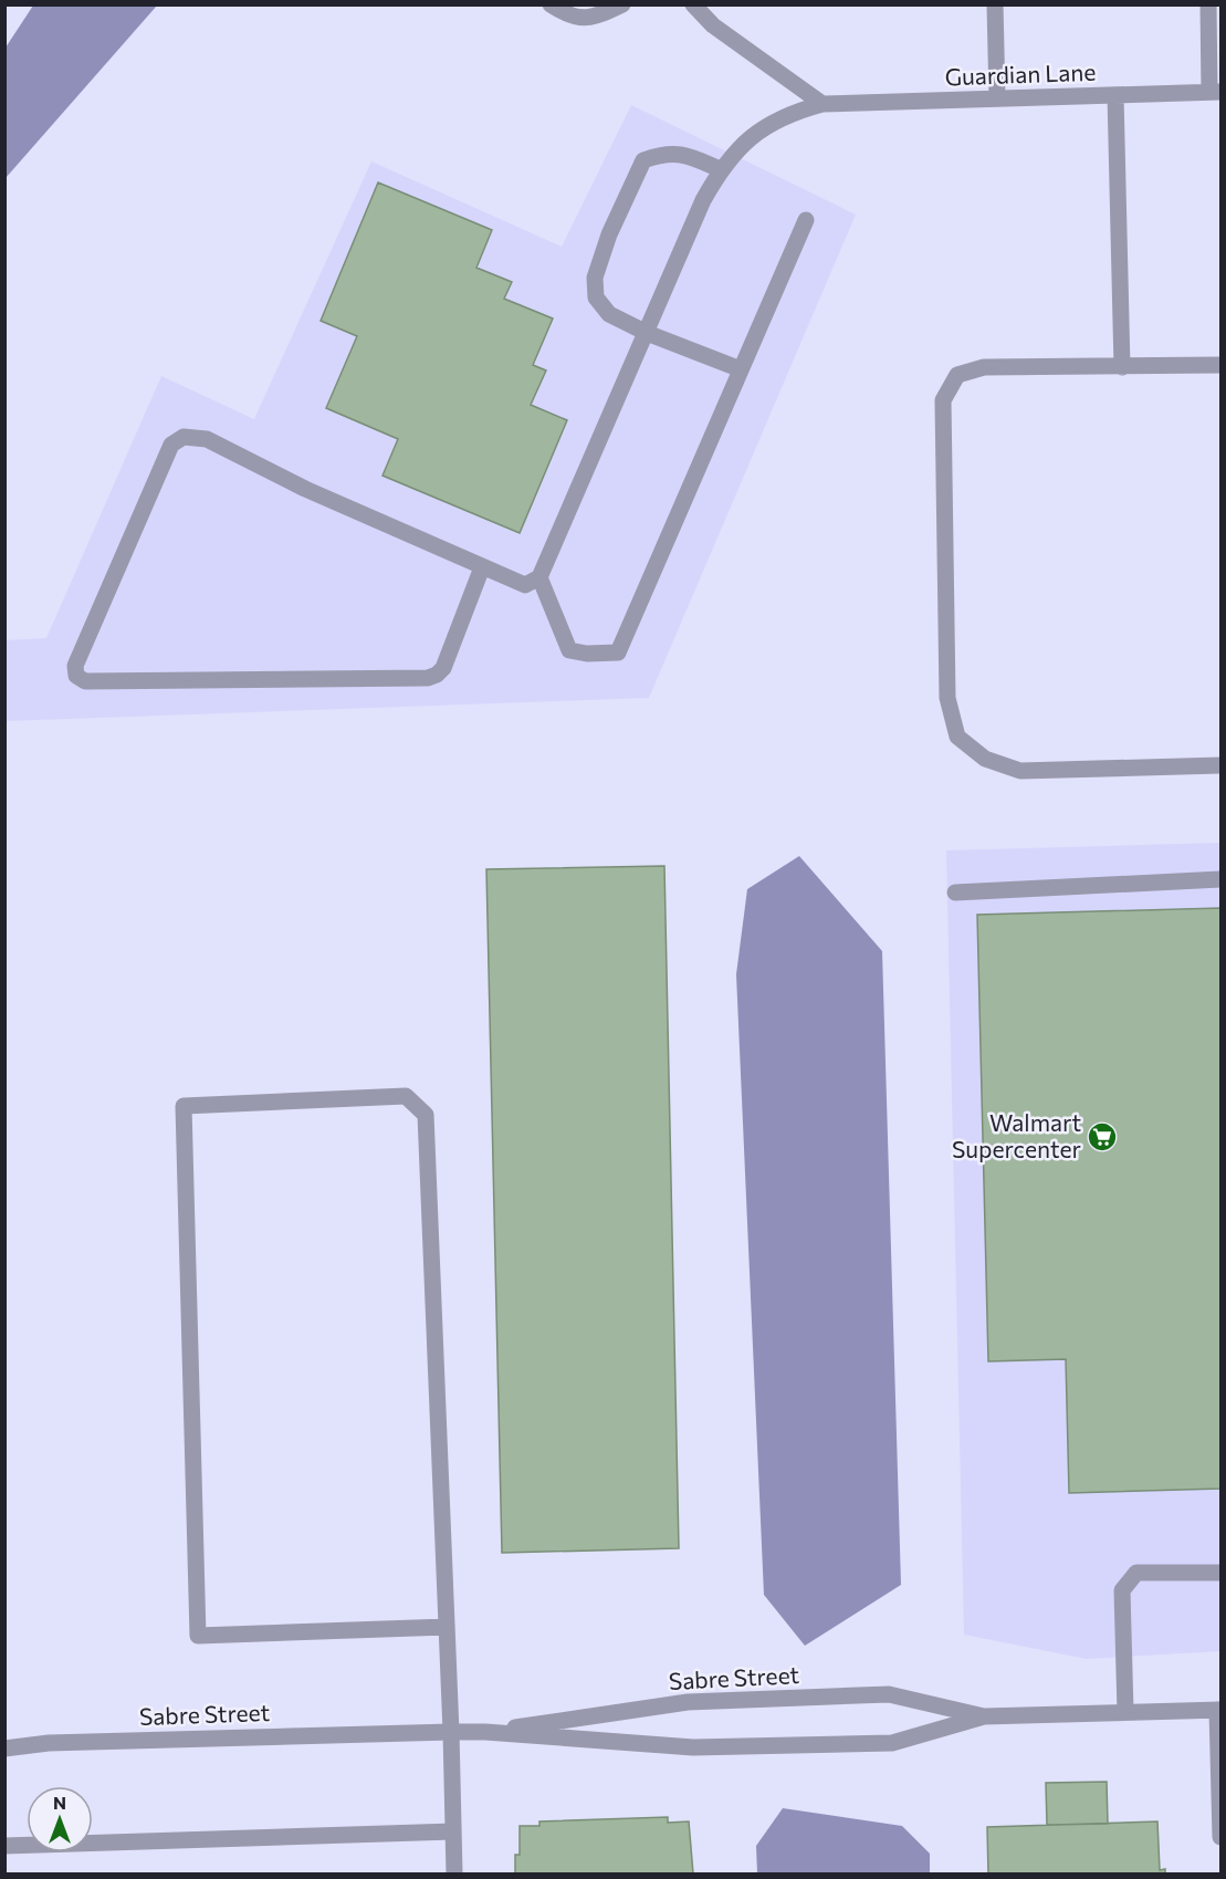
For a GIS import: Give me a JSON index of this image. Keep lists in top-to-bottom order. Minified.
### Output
{"streets":{"street":["Guardian Lane","Sabre Street"]},"places":{"supermarket":["Walmart Supercenter"]},"north":"top"}
